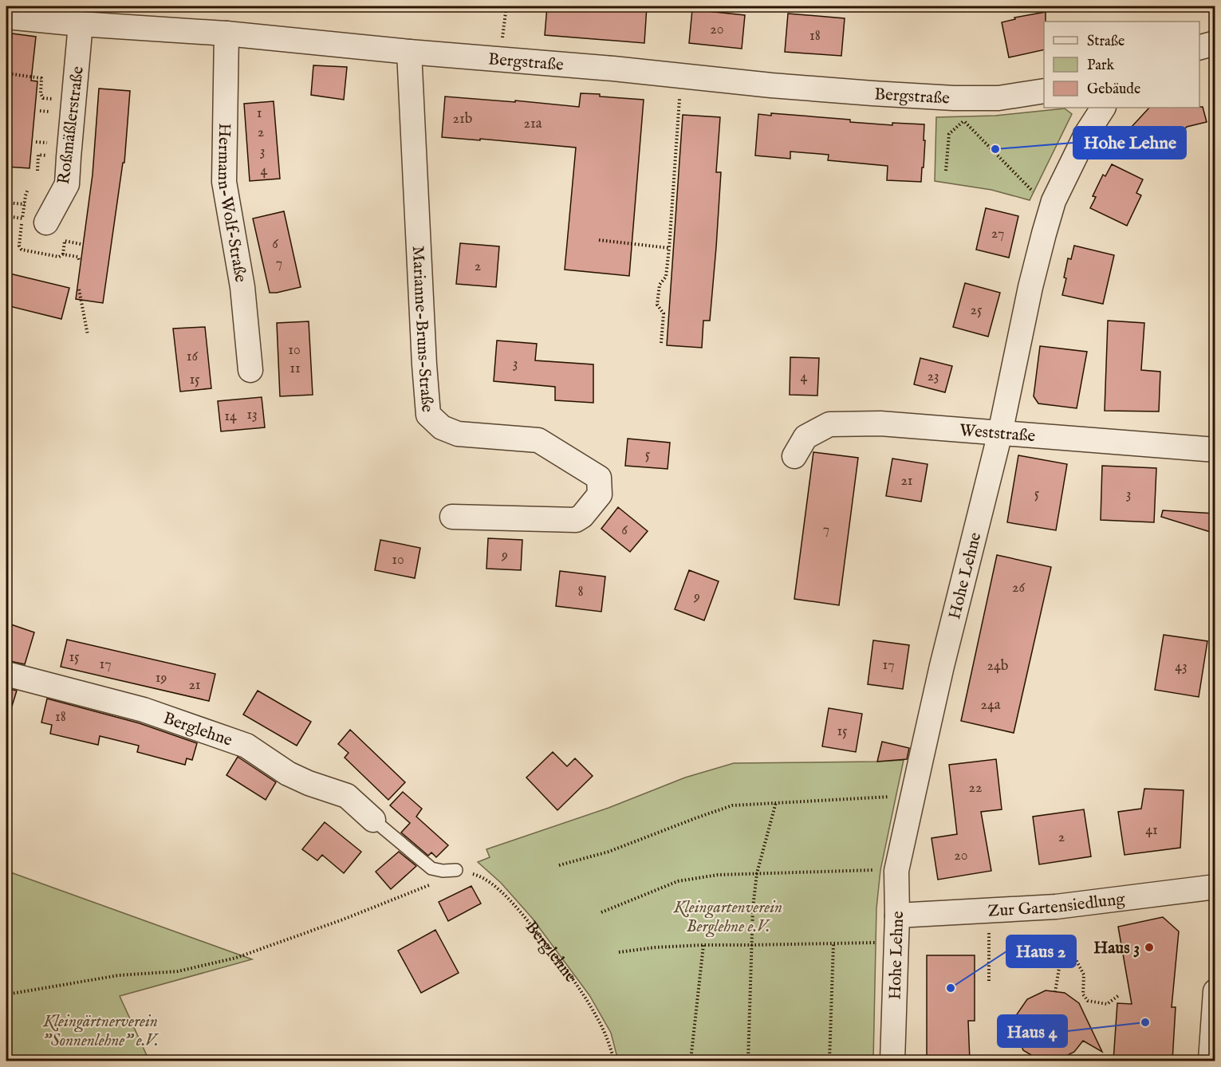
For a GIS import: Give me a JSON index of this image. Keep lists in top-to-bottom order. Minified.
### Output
{"streets":{"street":["Bergstraße","Roßmäßlerstraße","Hermann-Wolf-Straße","Marianne-Bruns-Straße","Weststraße","Hohe Lehne","Berglehne","Zur Gartensiedlung"]},"crossings":[["Bergstraße","Roßmäßlerstraße"],["Bergstraße","Hermann-Wolf-Straße"],["Bergstraße","Marianne-Bruns-Straße"],["Weststraße","Hohe Lehne"],["Hohe Lehne","Zur Gartensiedlung"]],"parks":["Kleingartenverein Berglehne e.V.","Kleingärtnerverein \"Sonnenlehne\" e.V."],"places":["Hohe Lehne","Haus 3","Haus 2","Haus 4"],"house_numbers":["20","18","1","21b","21a","2","3","4","27","6","7","2","25","10","16","3","11","23","4","15","13","14","5","21","5","3","7","6","9","10","26","8","9","15","17","17","24b","43","19","21","24a","18","15","22","41","2","20"],"legend":["Straße","Park","Gebäude"]}
